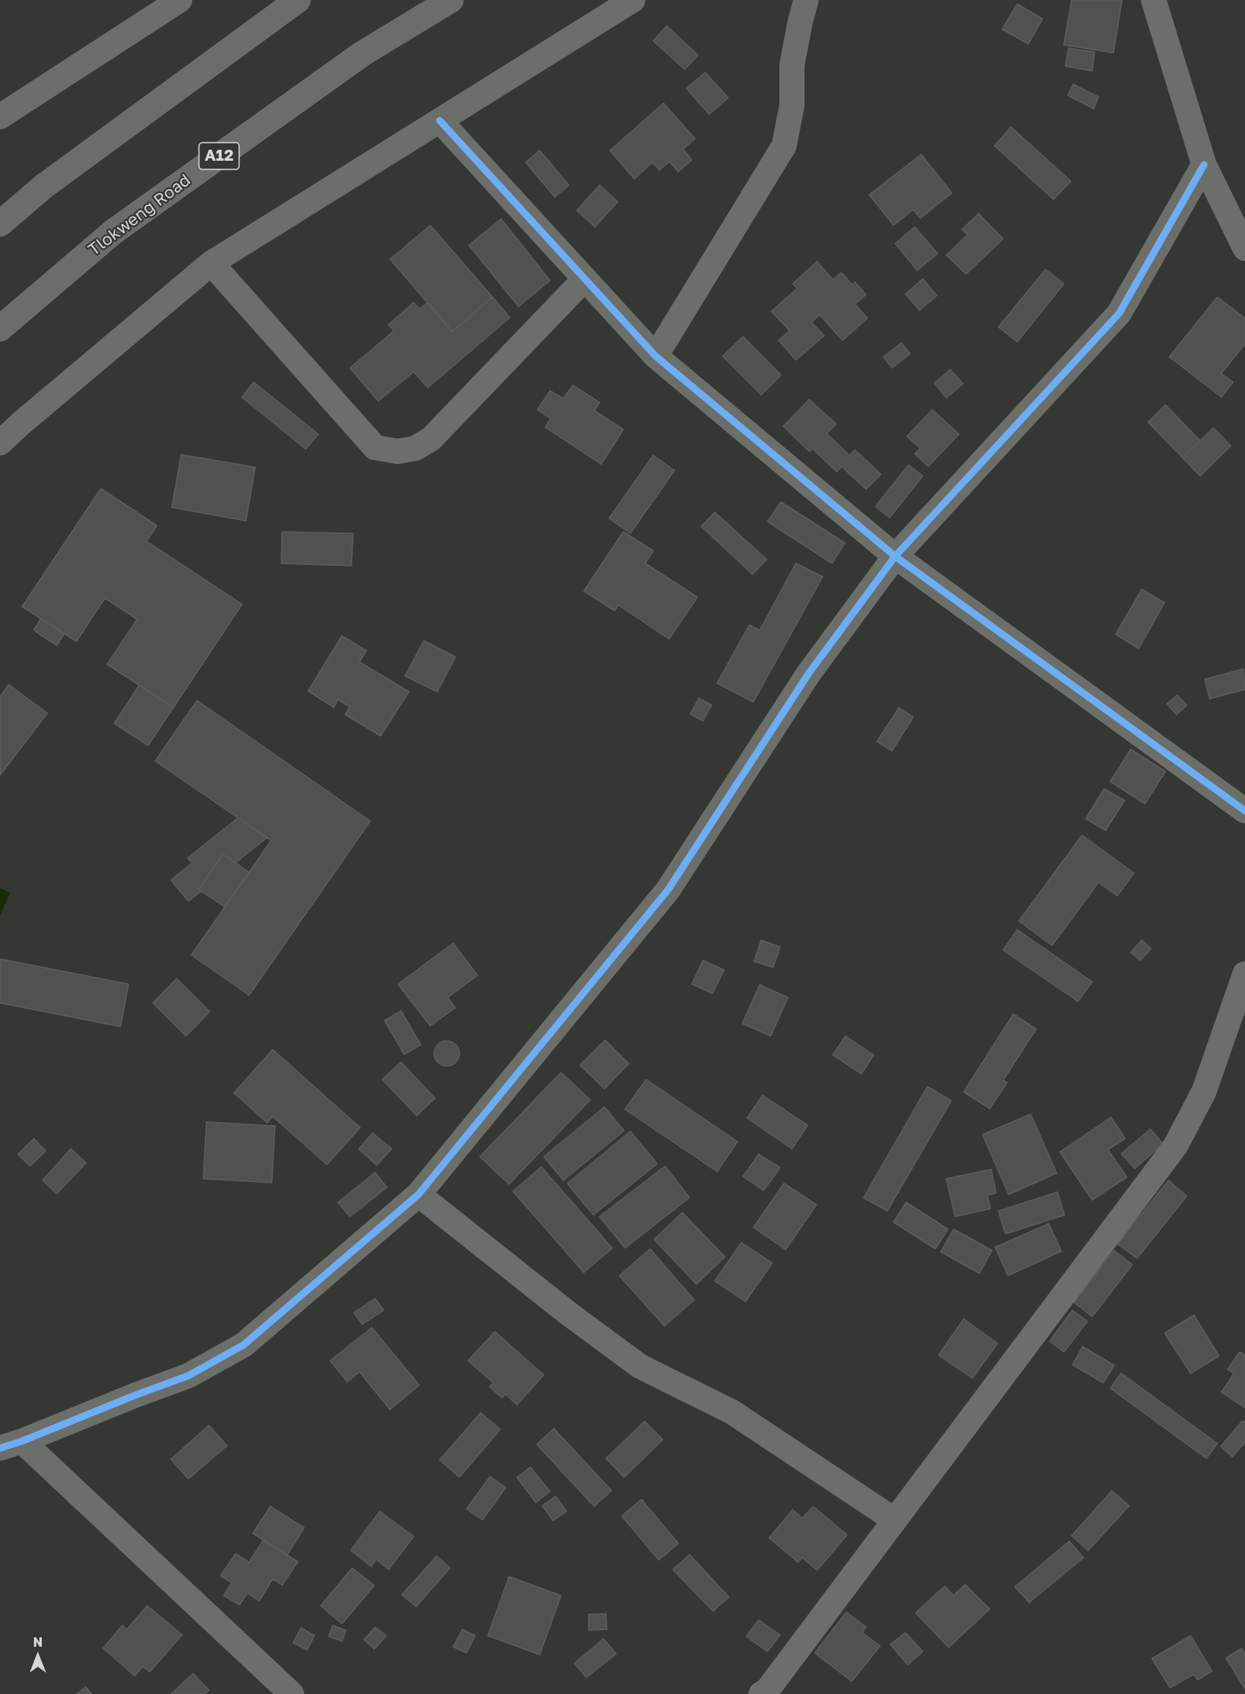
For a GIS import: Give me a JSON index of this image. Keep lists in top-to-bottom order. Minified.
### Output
{"streets":{"main road":["A12","Tlokweng Road"]},"north":"top"}
